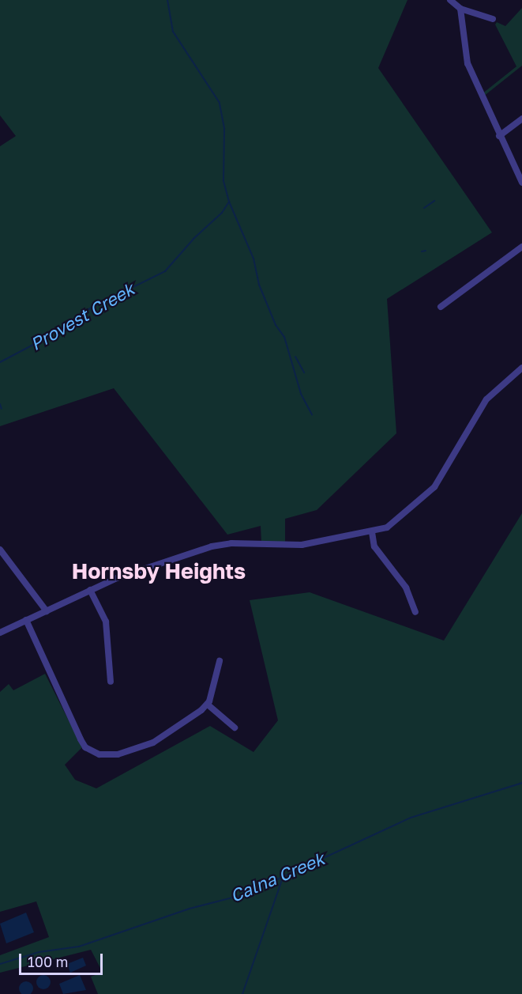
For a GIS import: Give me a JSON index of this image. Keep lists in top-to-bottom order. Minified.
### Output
{"districts":["Hornsby Heights"],"water":["Provest Creek","Calna Creek"],"scale_bar":"100 m"}
